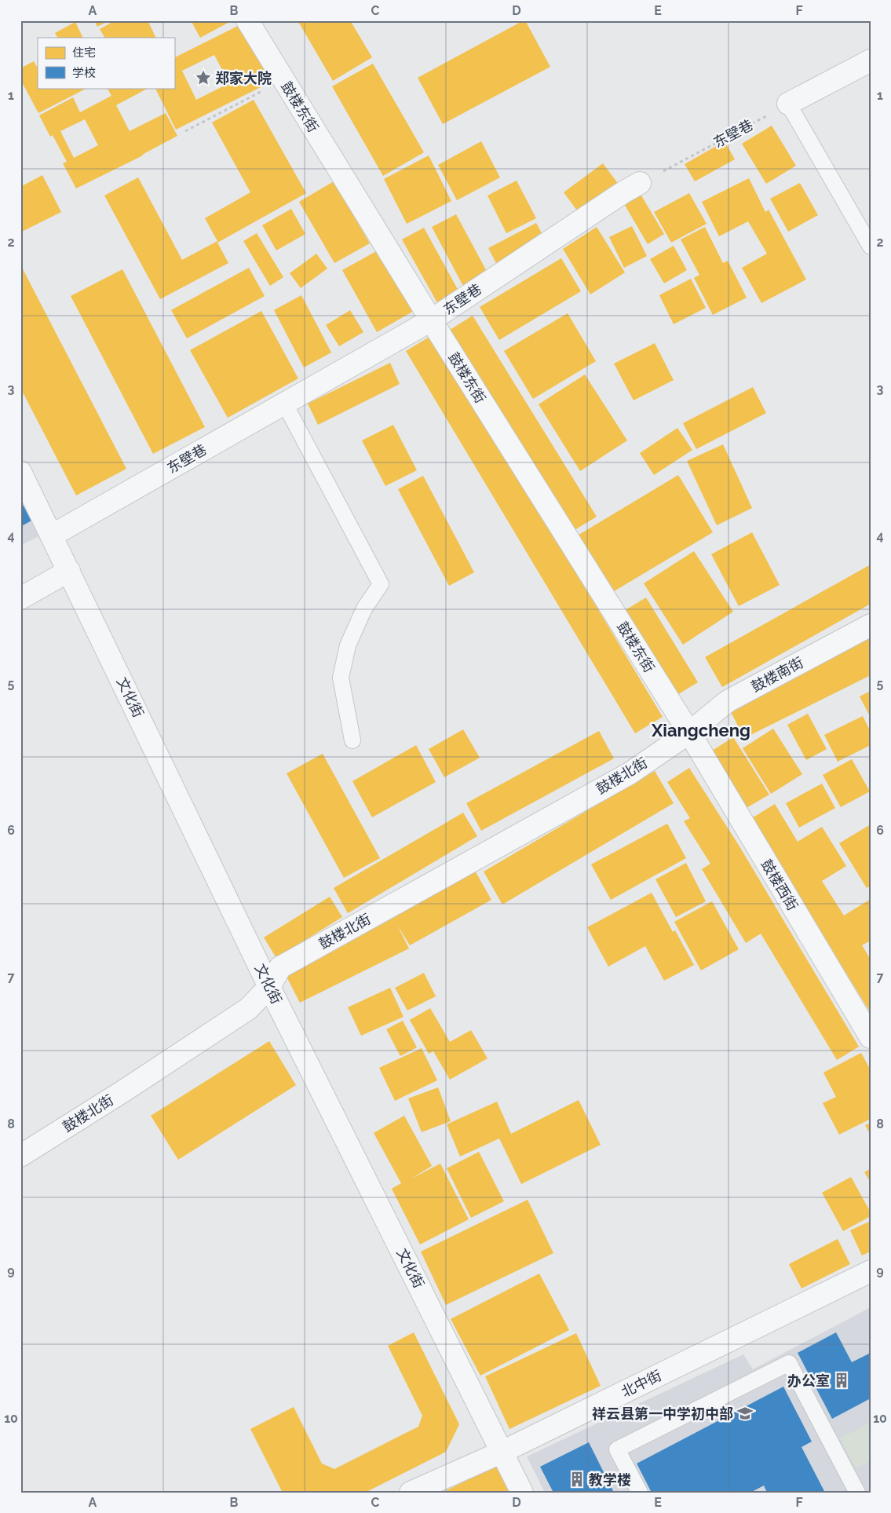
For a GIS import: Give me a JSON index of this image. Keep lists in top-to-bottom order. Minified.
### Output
{"streets":{"street":["鼓楼东街","东壁巷","鼓楼南街","文化街","鼓楼北街","鼓楼西街","北中街"]},"crossings":[["鼓楼东街","东壁巷"],["鼓楼东街","鼓楼南街"],["鼓楼东街","鼓楼北街"],["鼓楼东街","鼓楼西街"],["东壁巷","文化街"],["鼓楼南街","鼓楼北街"],["鼓楼南街","鼓楼西街"],["文化街","鼓楼北街"],["文化街","北中街"],["鼓楼北街","鼓楼西街"]],"districts":["Xiangcheng"],"places":{"place":["郑家大院"],"building":["办公室","教学楼"],"school or university":["祥云县第一中学初中部"]},"legend":["住宅","学校"],"grid":{"columns":["A","B","C","D","E","F"],"rows":["1","2","3","4","5","6","7","8","9","10"]}}
